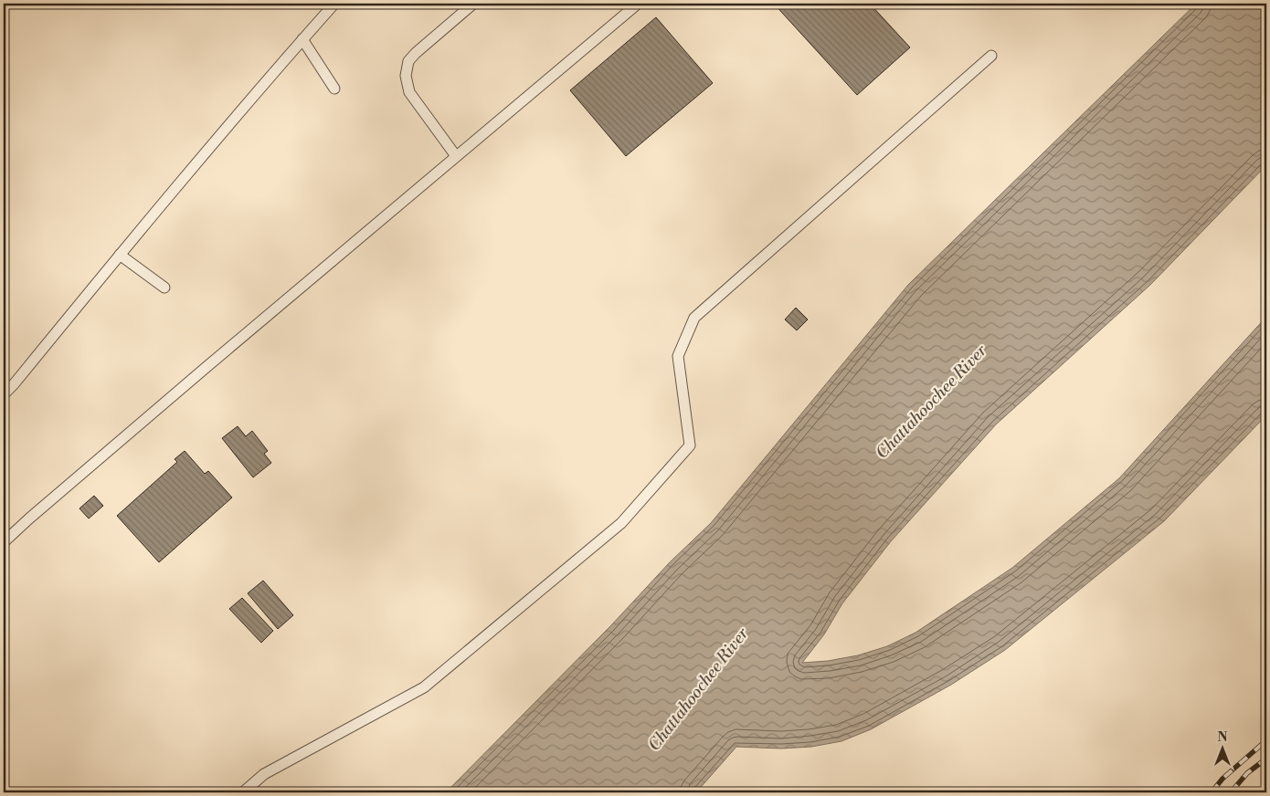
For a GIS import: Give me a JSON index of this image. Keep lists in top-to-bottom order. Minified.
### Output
{"water":["Chattahoochee River"],"north":"top"}
